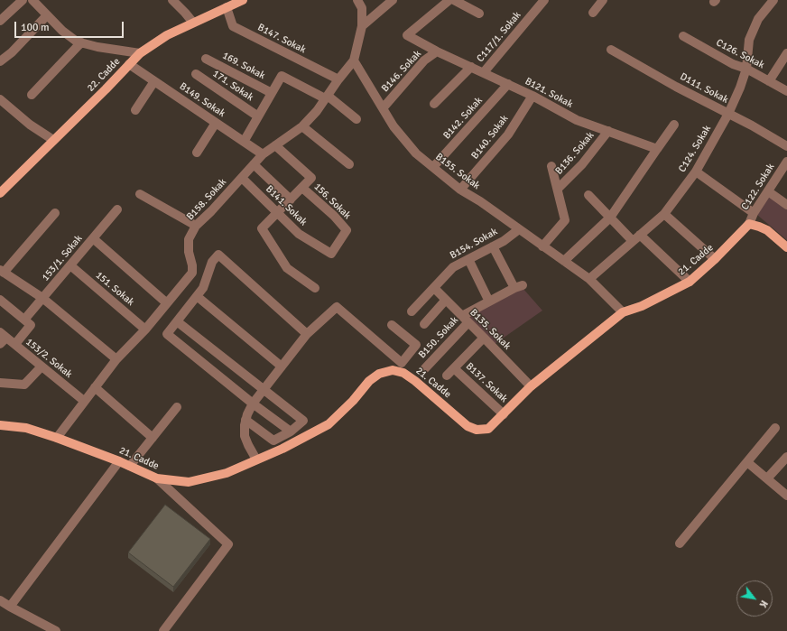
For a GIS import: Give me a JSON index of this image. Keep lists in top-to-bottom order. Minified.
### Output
{"streets":{"main road":["22. Cadde","21. Cadde"],"street":["C117/1. Sokak","B147. Sokak","C126. Sokak","169. Sokak","B146. Sokak","171. Sokak","D111. Sokak","B121. Sokak","B149. Sokak","B142. Sokak","B140. Sokak","C124. Sokak","B136. Sokak","B155. Sokak","C122. Sokak","B158. Sokak","156. Sokak","B141. Sokak","B154. Sokak","153/1. Sokak","151. Sokak","B135. Sokak","B150. Sokak","153/2. Sokak","B137. Sokak"]},"crossings":[["C117/1. Sokak","B121. Sokak"],["B147. Sokak","22. Cadde"],["B147. Sokak","B158. Sokak"],["C126. Sokak","C124. Sokak"],["169. Sokak","171. Sokak"],["169. Sokak","B149. Sokak"],["169. Sokak","B158. Sokak"],["B146. Sokak","B121. Sokak"],["B146. Sokak","B155. Sokak"],["22. Cadde","B149. Sokak"],["D111. Sokak","C124. Sokak"],["B121. Sokak","B142. Sokak"],["B121. Sokak","B140. Sokak"],["B121. Sokak","B136. Sokak"],["B149. Sokak","B158. Sokak"],["B142. Sokak","B155. Sokak"],["B140. Sokak","B155. Sokak"],["C124. Sokak","B155. Sokak"],["B155. Sokak","B158. Sokak"],["B155. Sokak","B154. Sokak"],["B155. Sokak","21. Cadde"],["C122. Sokak","21. Cadde"],["B158. Sokak","156. Sokak"],["B158. Sokak","B141. Sokak"],["B158. Sokak","21. Cadde"],["B158. Sokak","151. Sokak"],["B158. Sokak","153/2. Sokak"],["156. Sokak","B141. Sokak"],["B154. Sokak","B135. Sokak"],["B154. Sokak","B150. Sokak"],["153/1. Sokak","151. Sokak"],["21. Cadde","B135. Sokak"],["21. Cadde","B137. Sokak"],["B135. Sokak","B150. Sokak"]],"scale_bar":"100 m","north":"bottom right"}
